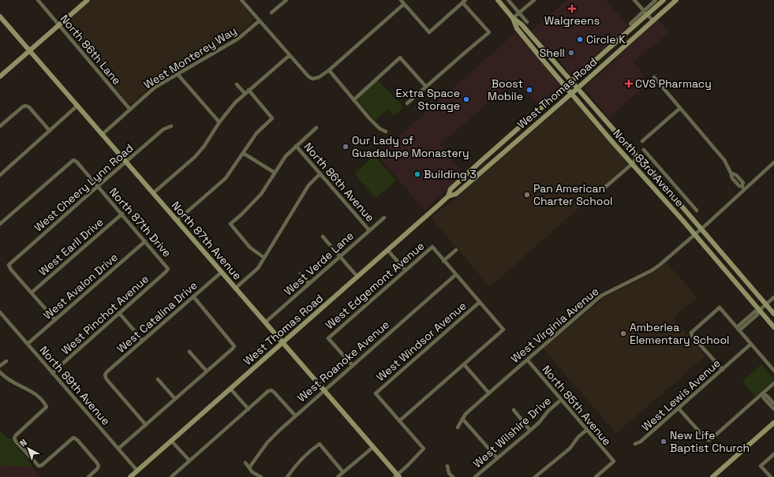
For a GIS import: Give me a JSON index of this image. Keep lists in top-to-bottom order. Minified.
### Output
{"streets":{"main road":["West Thomas Road","North 83rd Avenue","North 87th Avenue"],"street":["North 86th Lane","West Monterey Way","North 86th Avenue","West Cheery Lynn Road","North 87th Drive","West Earll Drive","West Verde Lane","West Edgemont Avenue","West Avalon Drive","West Pinchot Avenue","West Catalina Drive","West Virginia Avenue","West Windsor Avenue","West Roanoke Avenue","North 89th Avenue","West Lewis Avenue","North 85th Avenue","West Wilshire Drive"]},"crossings":[["North 86th Lane","West Monterey Way"],["West Monterey Way","North 87th Avenue"],["West Thomas Road","North 83rd Avenue"],["West Thomas Road","North 87th Avenue"],["West Thomas Road","North 89th Avenue"],["North 83rd Avenue","West Virginia Avenue"],["North 86th Avenue","West Verde Lane"],["West Cheery Lynn Road","North 87th Drive"],["West Cheery Lynn Road","North 87th Avenue"],["West Cheery Lynn Road","West Earll Drive"],["North 87th Drive","West Earll Drive"],["North 87th Drive","West Avalon Drive"],["North 87th Drive","West Pinchot Avenue"],["North 87th Avenue","West Verde Lane"],["North 87th Avenue","West Catalina Drive"],["North 87th Avenue","West Roanoke Avenue"],["West Edgemont Avenue","West Roanoke Avenue"],["West Avalon Drive","North 89th Avenue"],["West Pinchot Avenue","North 89th Avenue"],["West Virginia Avenue","North 85th Avenue"],["North 85th Avenue","West Wilshire Drive"]],"places":{"health":["Walgreens","CVS Pharmacy"],"other":["Circle K","Shell","Boost Mobile","Extra Space Storage","Our Lady of Guadalupe Monastery","Building 3","Pan American Charter School","Amberlea Elementary School","New Life Baptist Church"]},"north":"top left"}
